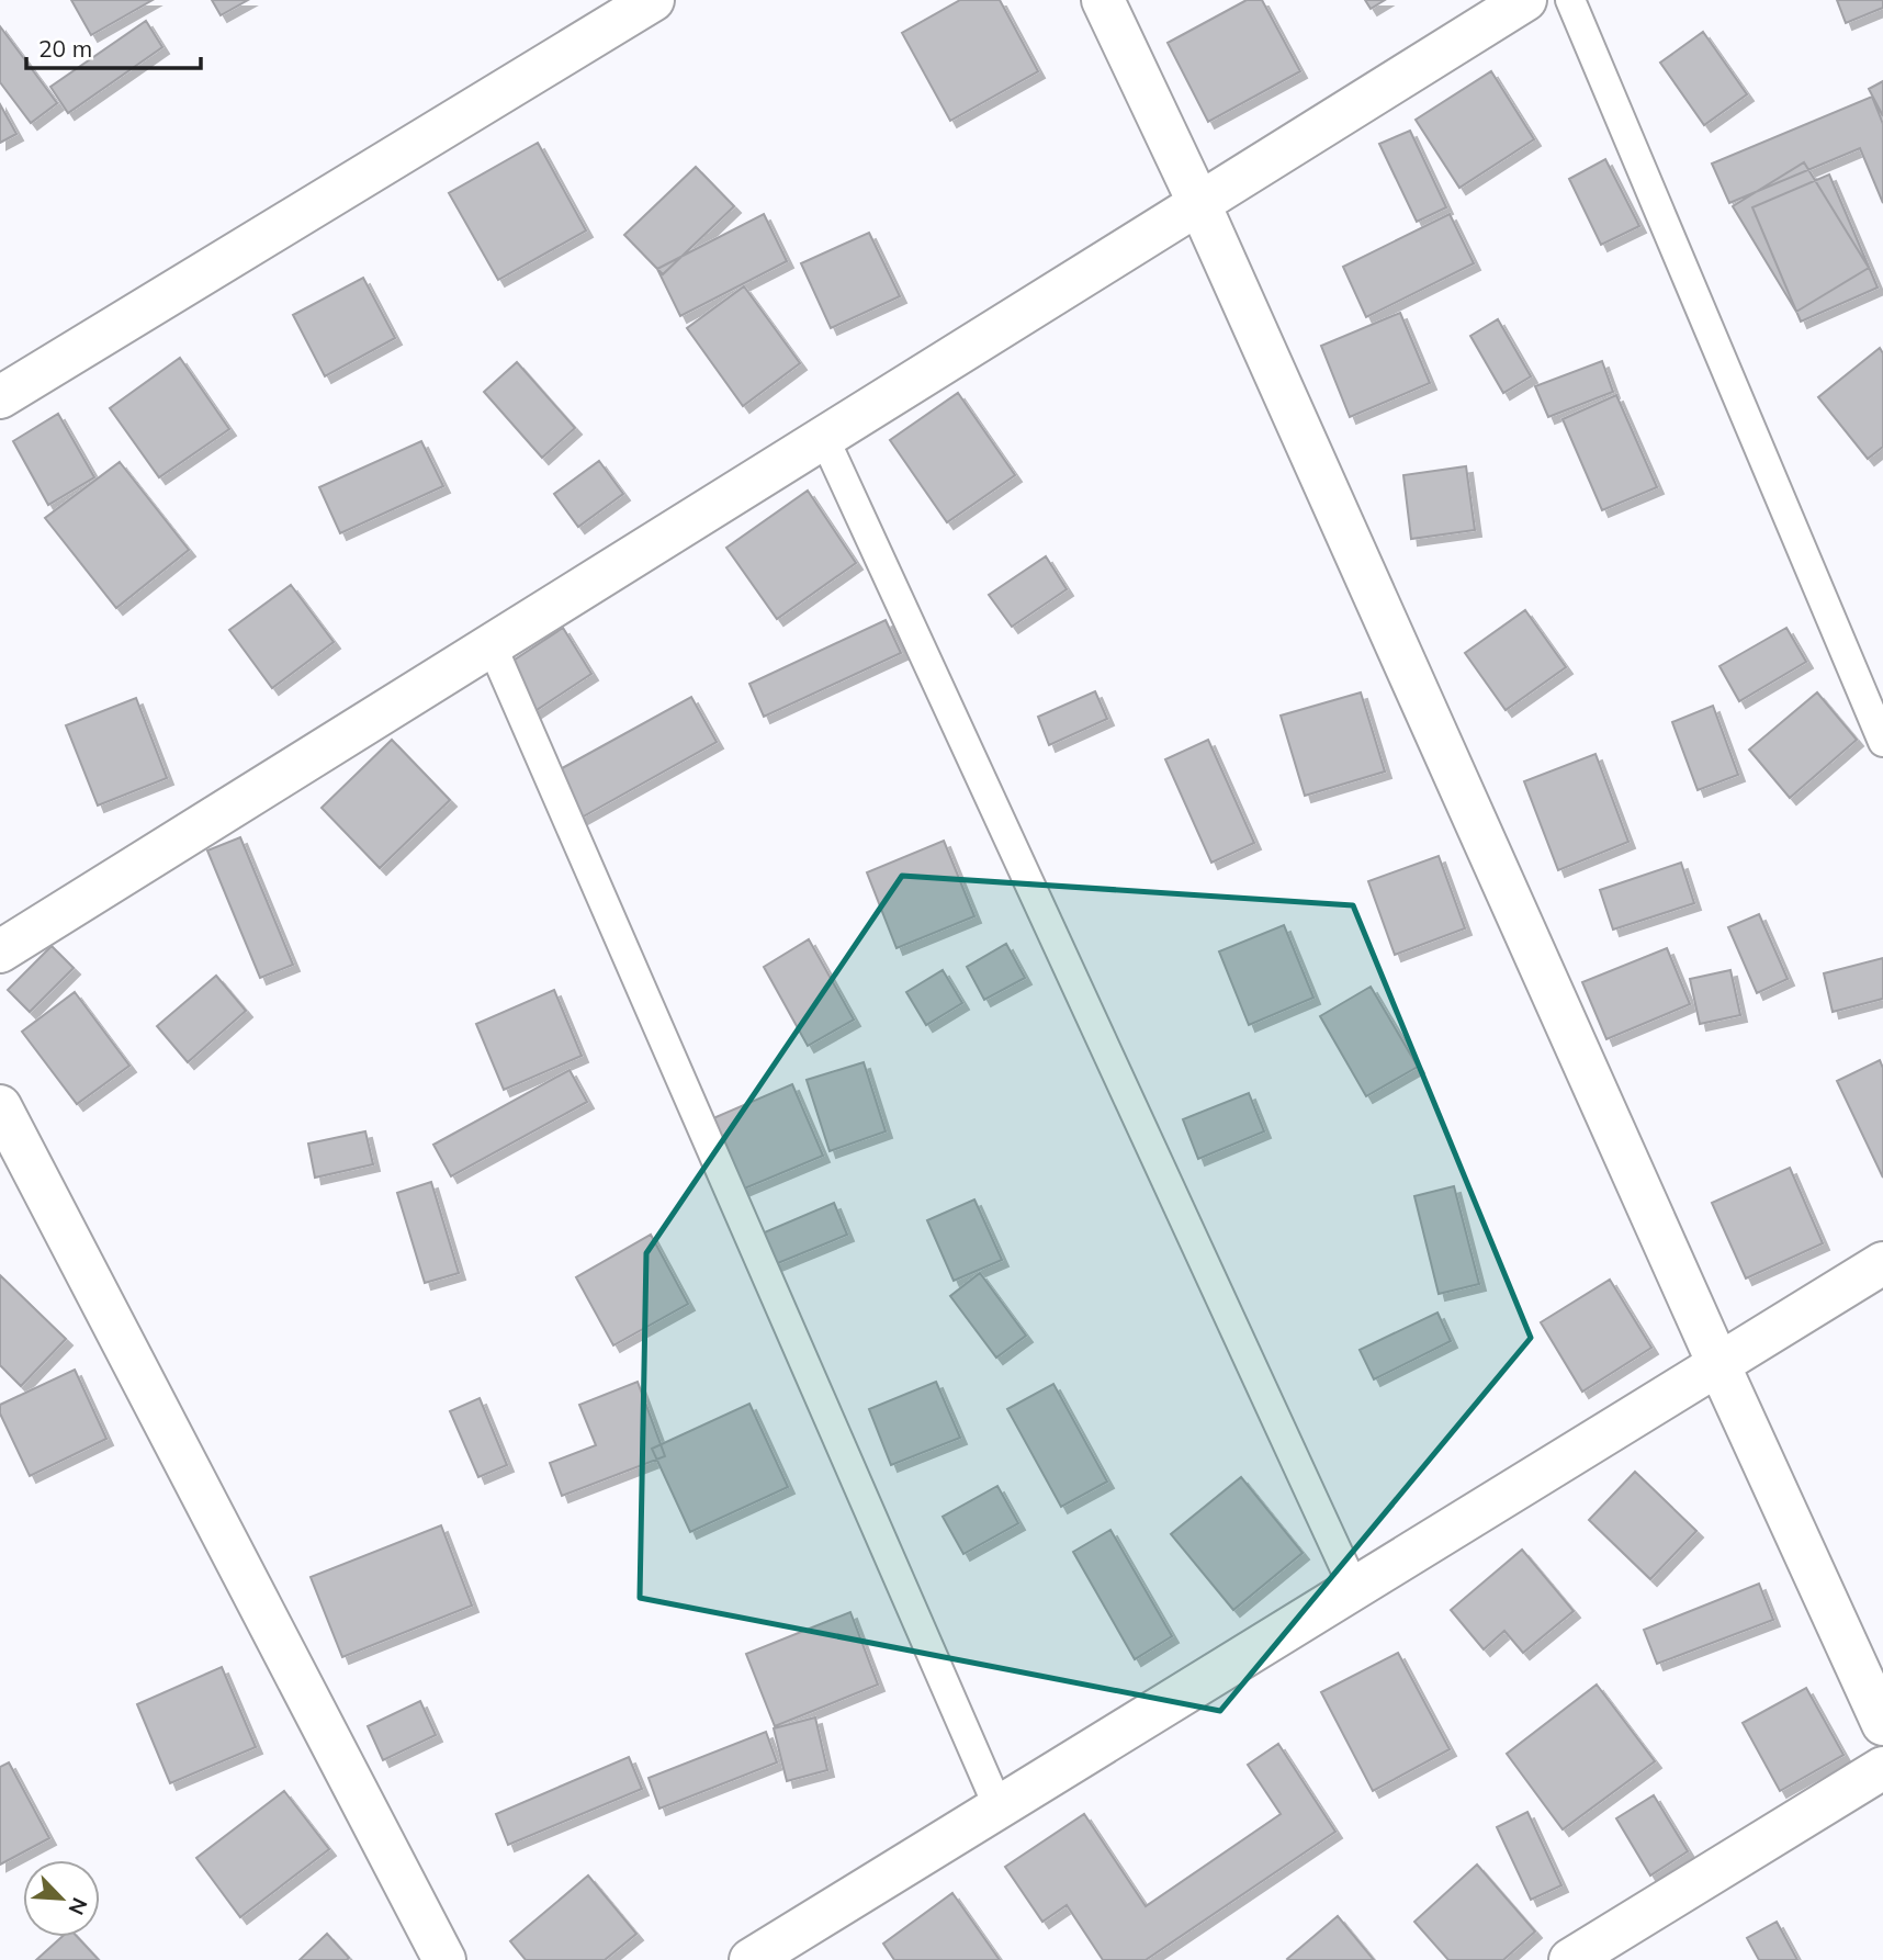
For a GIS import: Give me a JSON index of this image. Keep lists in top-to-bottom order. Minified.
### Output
{"scale_bar":"20 m","north":"bottom right"}
